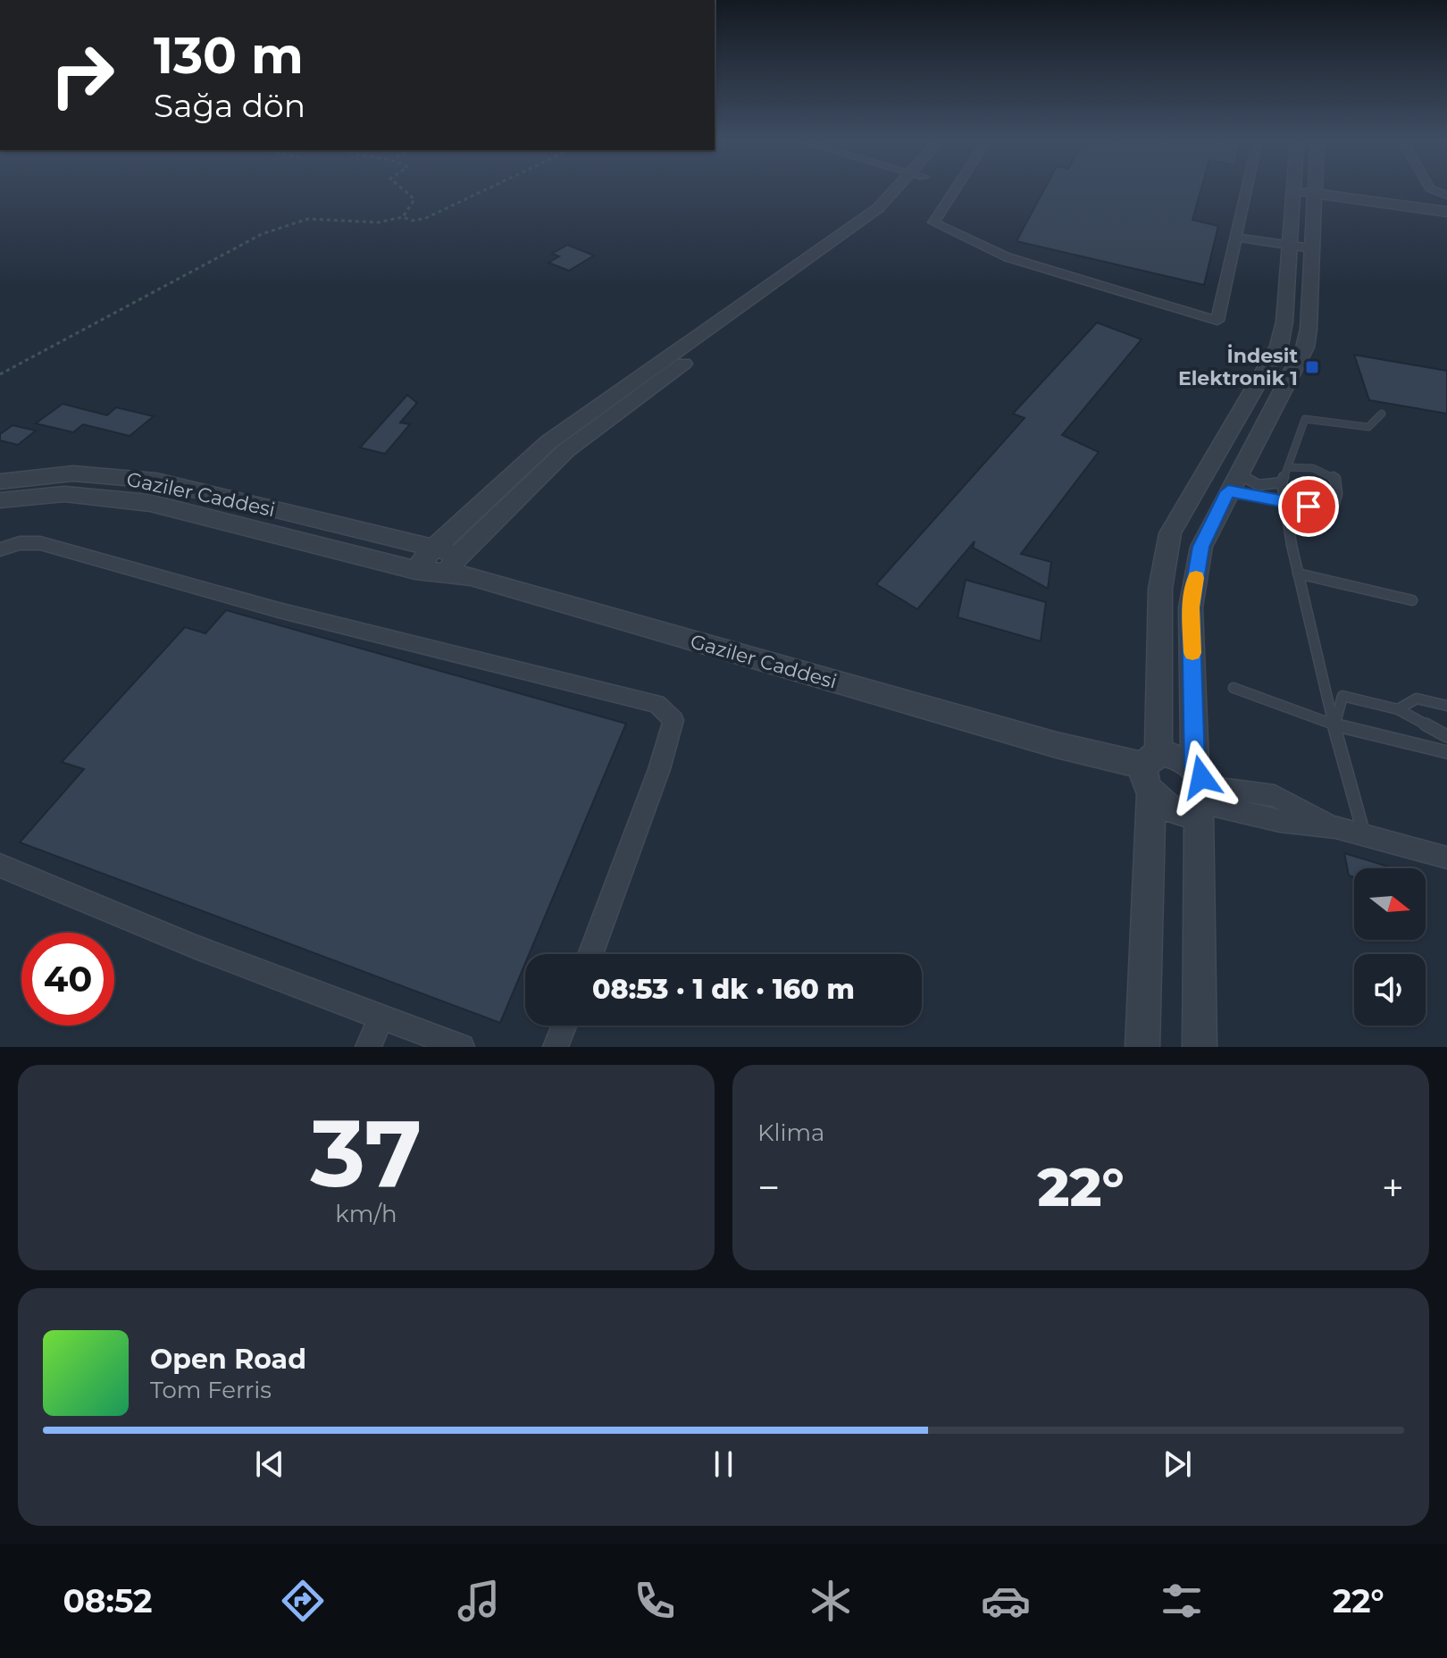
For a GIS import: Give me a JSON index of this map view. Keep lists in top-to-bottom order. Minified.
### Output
{"streets":{"street":["Gaziler Caddesi"]},"places":{"transit":["İndesit Elektronik 1"]},"north":"right","page":{"turn":["130 m","Sağa dön"],"limit":"40","trip":"08:53 · 1 dk · 160 m","tile":[["37","km/h"],"Klima"],"heat":["−","22°","+"],"song":["Open Road","Tom Ferris"],"tabs":["08:52","22°"]}}
